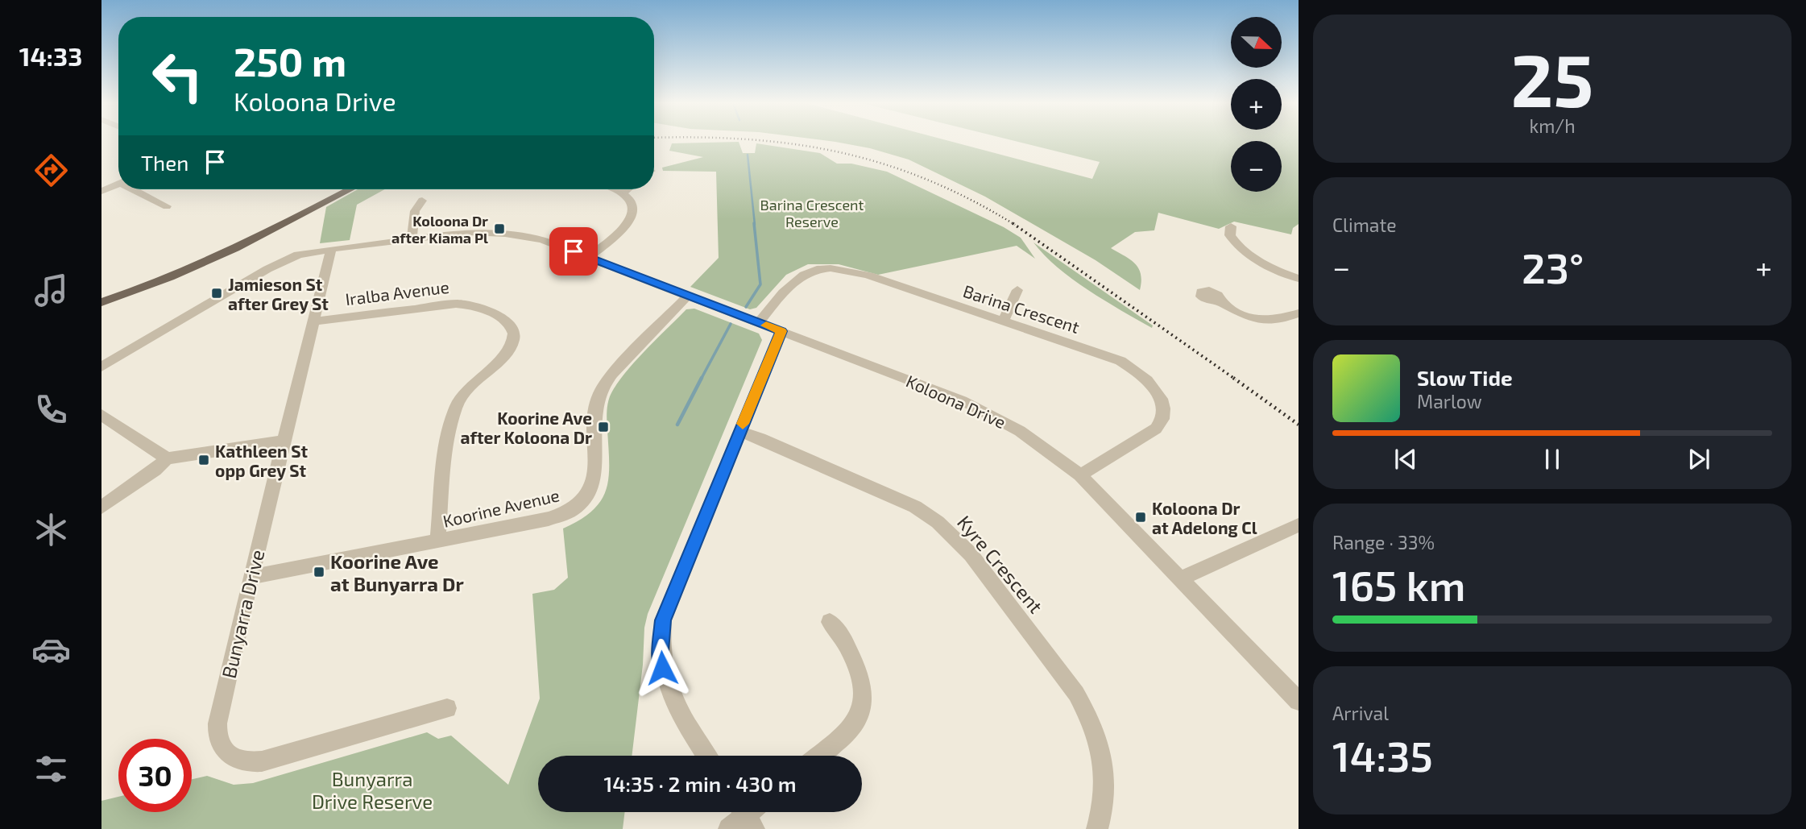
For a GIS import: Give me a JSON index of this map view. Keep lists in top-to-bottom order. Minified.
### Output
{"streets":{"street":["Iralba Avenue","Barina Crescent","Koloona Drive","Koorine Avenue","Kyre Crescent","Bunyarra Drive"]},"crossings":[["Iralba Avenue","Koorine Avenue"],["Iralba Avenue","Bunyarra Drive"],["Barina Crescent","Koloona Drive"],["Koloona Drive","Koorine Avenue"],["Koloona Drive","Bunyarra Drive"],["Koorine Avenue","Bunyarra Drive"]],"parks":["Barina Crescent Reserve","Bunyarra Drive Reserve"],"places":{"transit":["Koloona Dr after Kiama Pl","Jamieson St after Grey St","Koorine Ave after Koloona Dr","Kathleen St opp Grey St","Koloona Dr at Adelong Cl","Koorine Ave at Bunyarra Dr"]},"north":"right","page":{"tabs":"14:33","tile":[["25","km/h"],"Climate",["Range · 33%","165 km"],["Arrival","14:35"]],"map_buttons":["+","−"],"turn":["250 m","Koloona Drive"],"then":"Then","heat":["−","23°","+"],"song":["Slow Tide","Marlow"],"limit":"30","trip":"14:35 · 2 min · 430 m"}}
